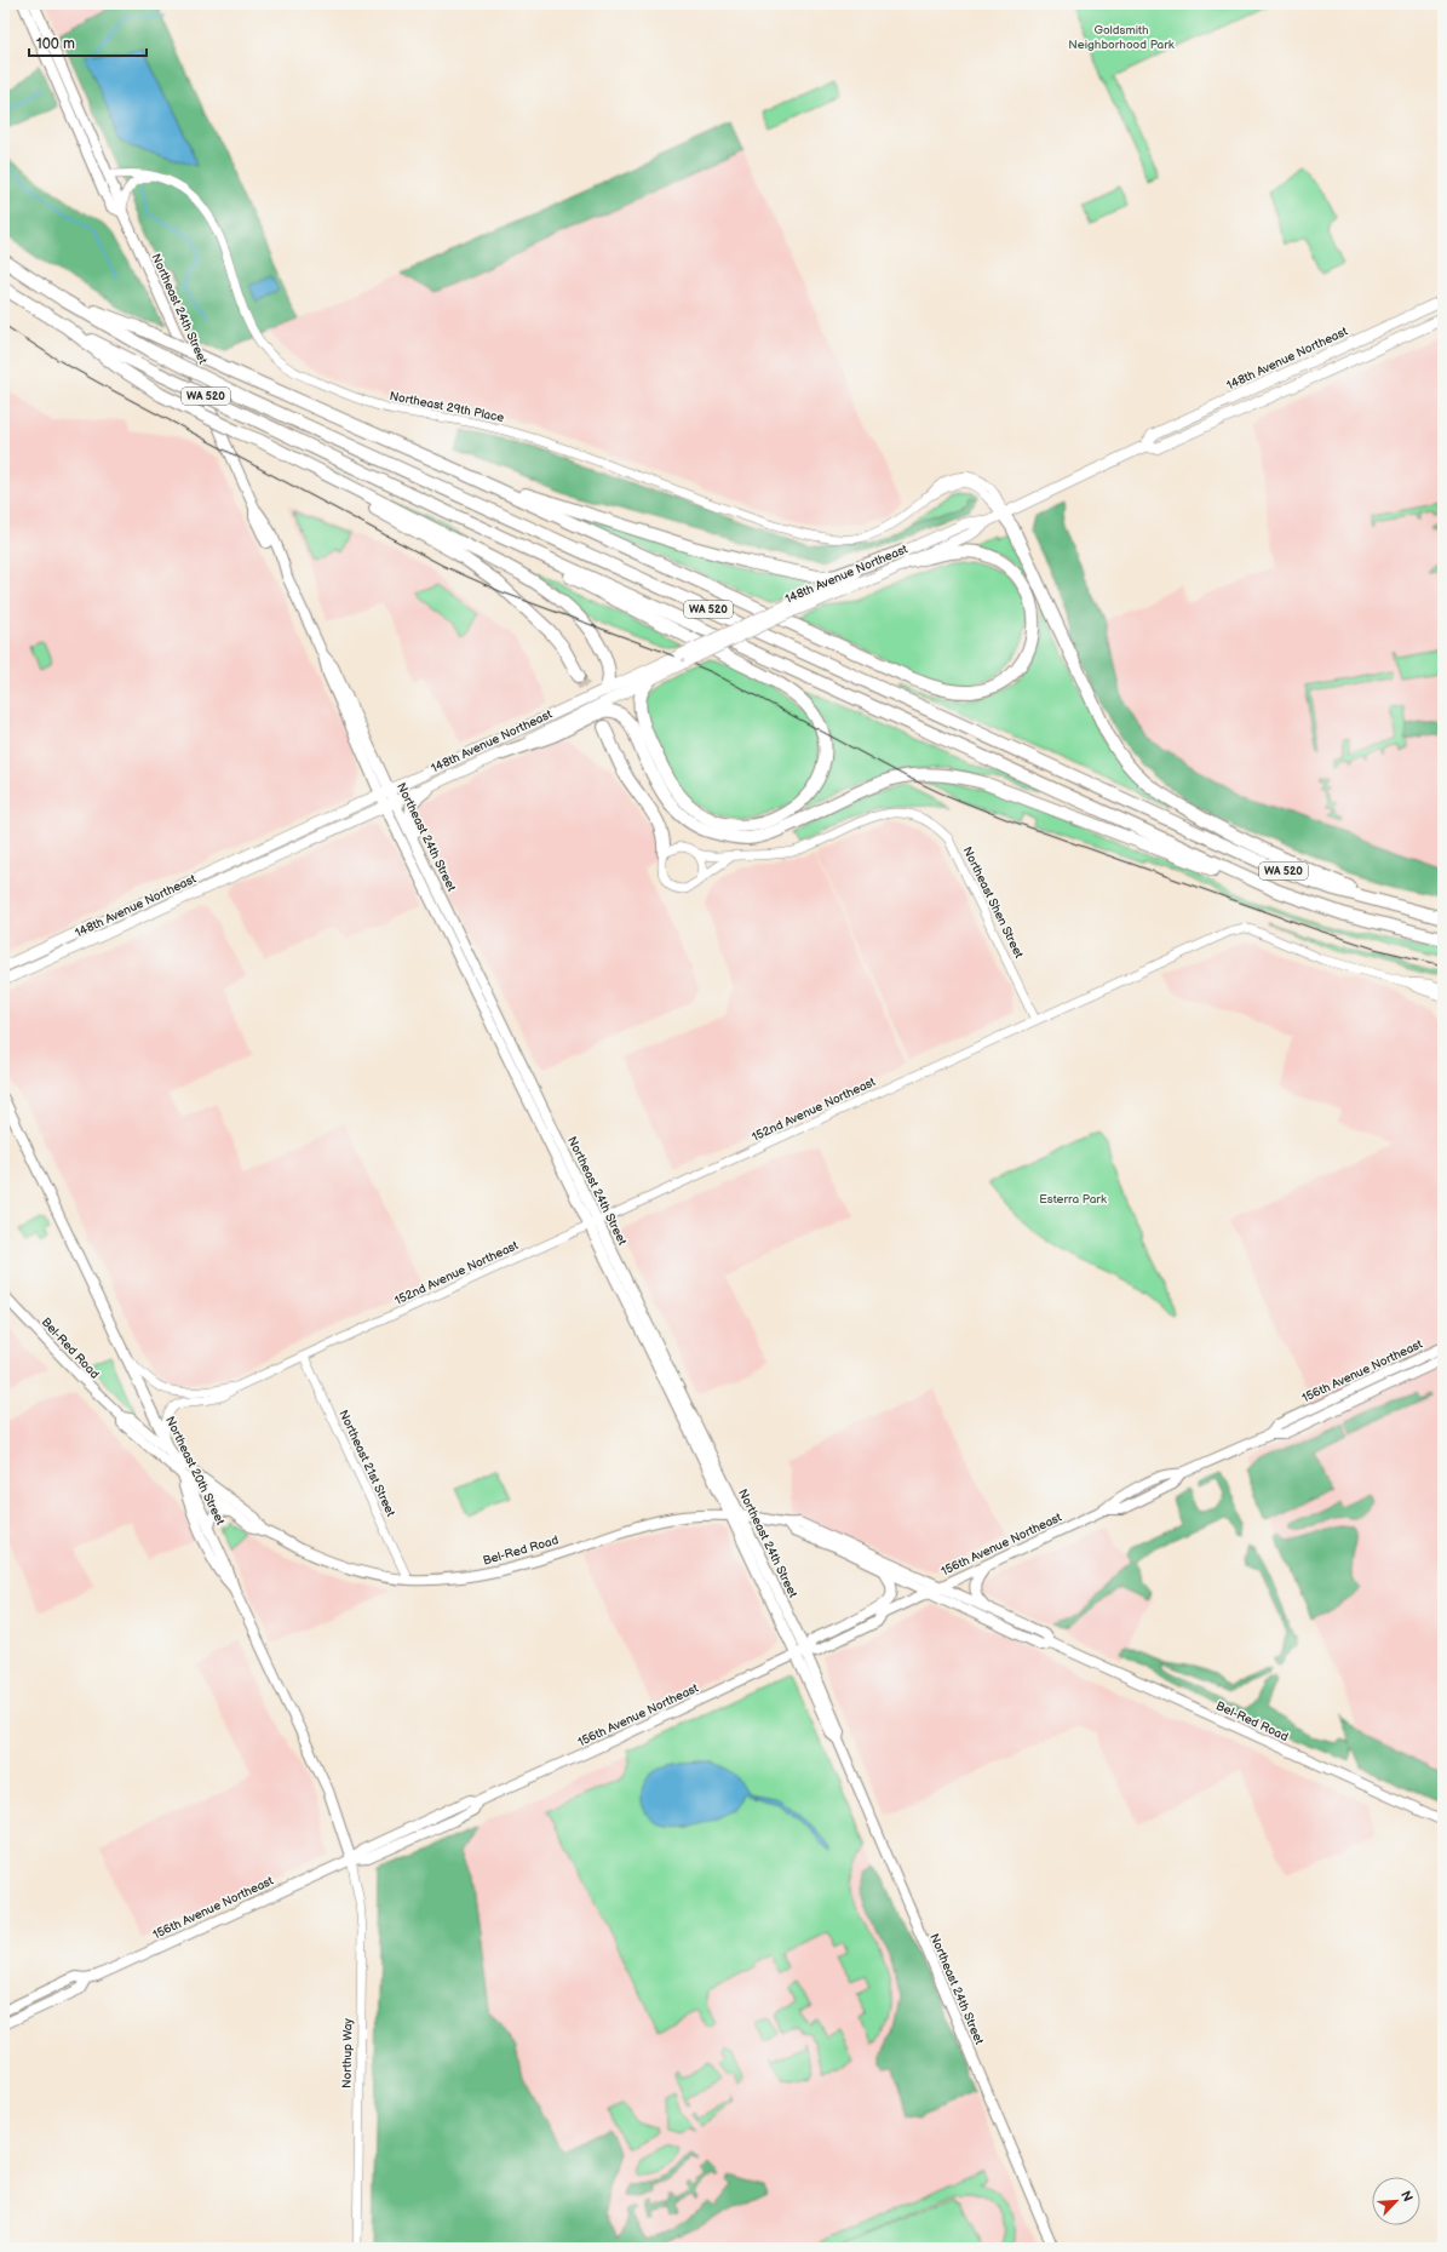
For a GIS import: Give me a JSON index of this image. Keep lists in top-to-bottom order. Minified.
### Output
{"streets":{"highway":["WA 520"],"main road":["Northeast 24th Street","148th Avenue Northeast","Bel-Red Road","156th Avenue Northeast","Northeast 20th Street"],"street":["Northeast 29th Place","Northeast Shen Street","152nd Avenue Northeast","Northeast 21st Street","Northup Way"]},"crossings":[["Northeast 24th Street","148th Avenue Northeast"],["Northeast 24th Street","152nd Avenue Northeast"],["Northeast 24th Street","Bel-Red Road"],["Northeast 24th Street","156th Avenue Northeast"],["148th Avenue Northeast","Northeast 29th Place"],["Northeast Shen Street","152nd Avenue Northeast"],["152nd Avenue Northeast","Northeast 21st Street"],["152nd Avenue Northeast","Northeast 20th Street"],["Bel-Red Road","156th Avenue Northeast"],["Bel-Red Road","Northeast 21st Street"],["Bel-Red Road","Northeast 20th Street"],["156th Avenue Northeast","Northeast 20th Street"],["156th Avenue Northeast","Northup Way"],["Northeast 20th Street","Northup Way"]],"parks":["Goldsmith Neighborhood Park","Esterra Park"],"scale_bar":"100 m","north":"top right"}
